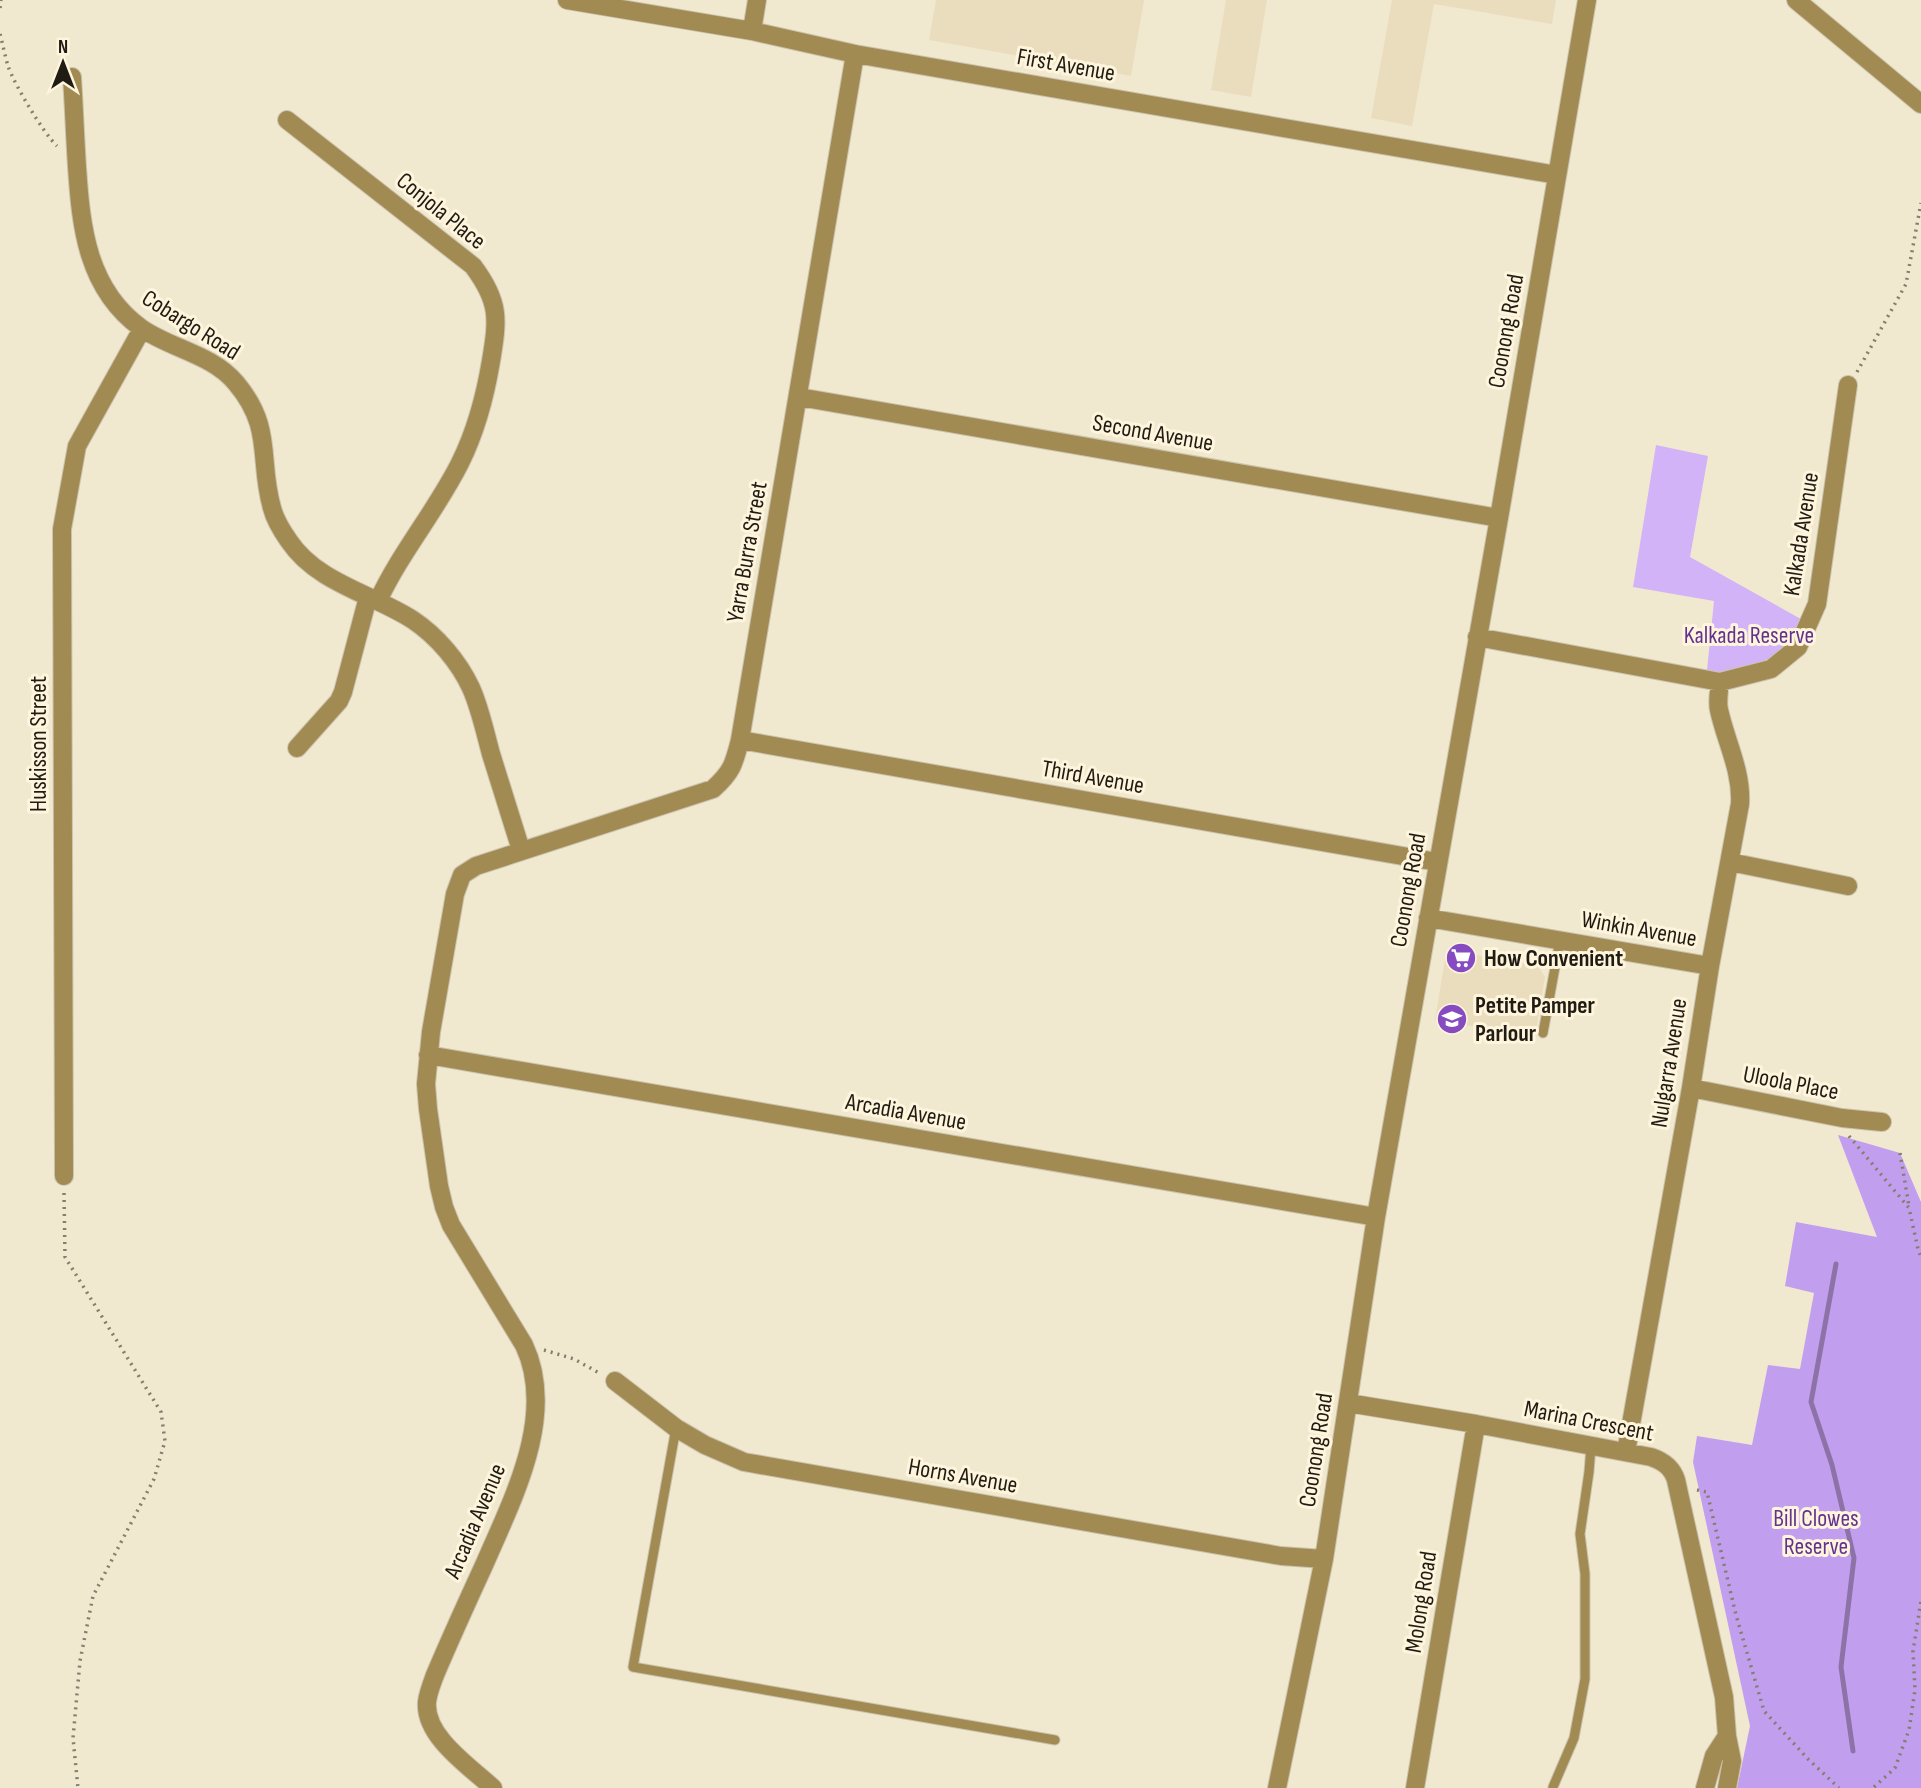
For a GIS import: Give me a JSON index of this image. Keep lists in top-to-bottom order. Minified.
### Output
{"streets":{"street":["First Avenue","Conjola Place","Cobargo Road","Coonong Road","Second Avenue","Kalkada Avenue","Yarra Burra Street","Huskisson Street","Third Avenue","Winkin Avenue","Nulgarra Avenue","Uloola Place","Arcadia Avenue","Marina Crescent","Horns Avenue","Molong Road"]},"crossings":[["First Avenue","Coonong Road"],["First Avenue","Yarra Burra Street"],["Conjola Place","Cobargo Road"],["Cobargo Road","Yarra Burra Street"],["Cobargo Road","Huskisson Street"],["Coonong Road","Second Avenue"],["Coonong Road","Kalkada Avenue"],["Coonong Road","Third Avenue"],["Coonong Road","Winkin Avenue"],["Coonong Road","Arcadia Avenue"],["Coonong Road","Marina Crescent"],["Coonong Road","Horns Avenue"],["Second Avenue","Yarra Burra Street"],["Kalkada Avenue","Nulgarra Avenue"],["Yarra Burra Street","Third Avenue"],["Yarra Burra Street","Arcadia Avenue"],["Winkin Avenue","Nulgarra Avenue"],["Nulgarra Avenue","Uloola Place"],["Nulgarra Avenue","Marina Crescent"],["Marina Crescent","Molong Road"]],"parks":["Kalkada Reserve","Bill Clowes Reserve"],"places":{"supermarket":["How Convenient"],"school or university":["Petite Pamper Parlour"]},"north":"top"}
